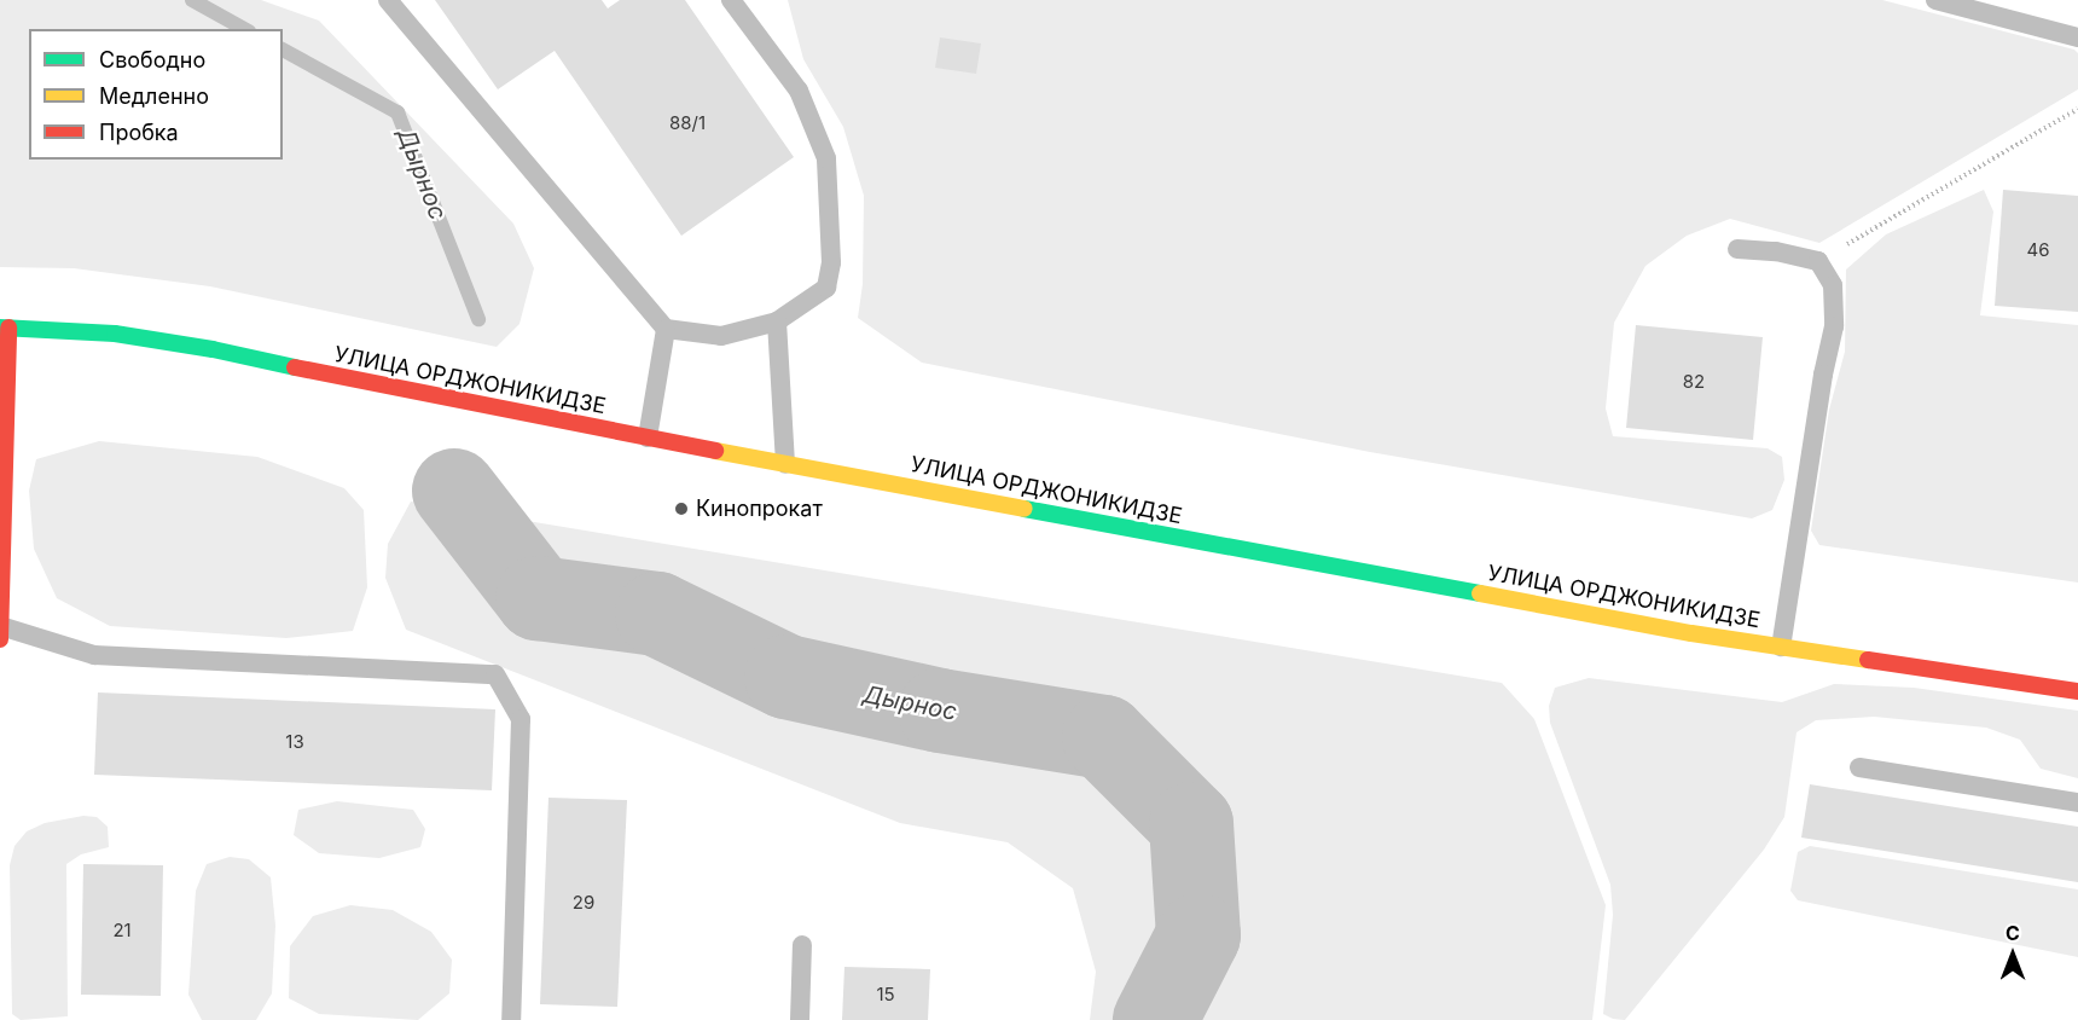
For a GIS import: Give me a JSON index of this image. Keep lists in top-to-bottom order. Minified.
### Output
{"streets":{"main road":["УЛИЦА ОРДЖОНИКИДЗЕ"]},"water":["Дырнос"],"places":["Кинопрокат"],"house_numbers":["88/1","46","82","13","29","21","15"],"legend":["Свободно","Медленно","Пробка"],"north":"top"}
